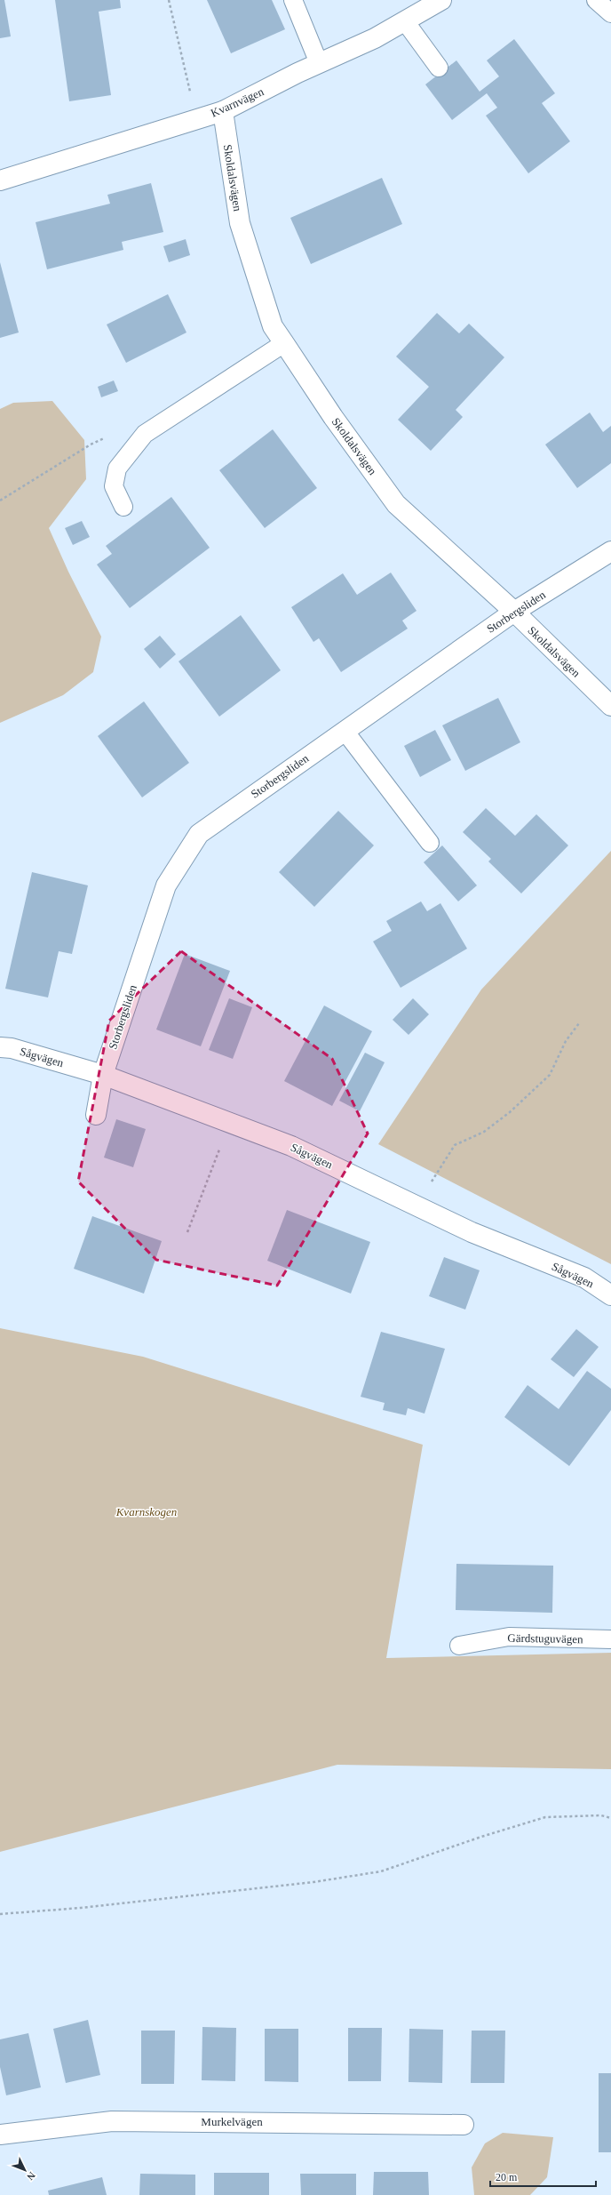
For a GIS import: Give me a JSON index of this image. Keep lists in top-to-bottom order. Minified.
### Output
{"streets":{"street":["Kvarnvägen","Skoldalsvägen","Storbergsliden","Sågvägen","Murkelvägen"],"lane":["Gärdstuguvägen"]},"crossings":[["Kvarnvägen","Skoldalsvägen"],["Skoldalsvägen","Storbergsliden"],["Storbergsliden","Sågvägen"]],"parks":["Kvarnskogen"],"scale_bar":"20 m","north":"bottom right"}
